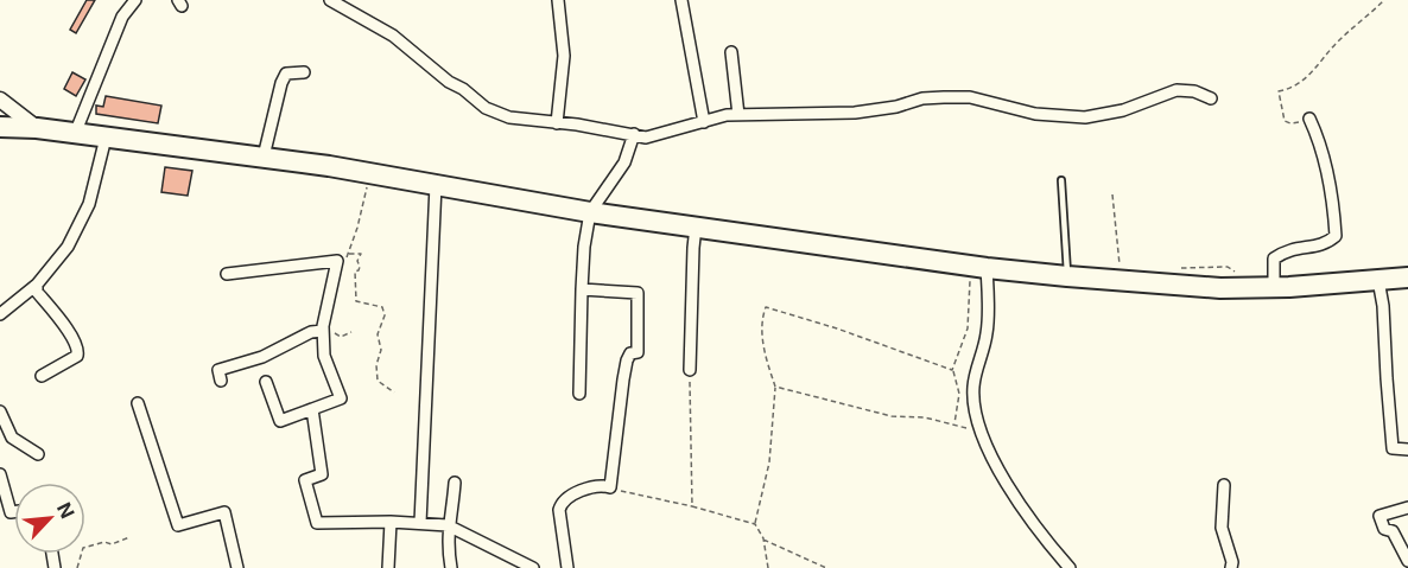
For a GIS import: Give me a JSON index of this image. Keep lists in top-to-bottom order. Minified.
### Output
{"north":"top right"}
